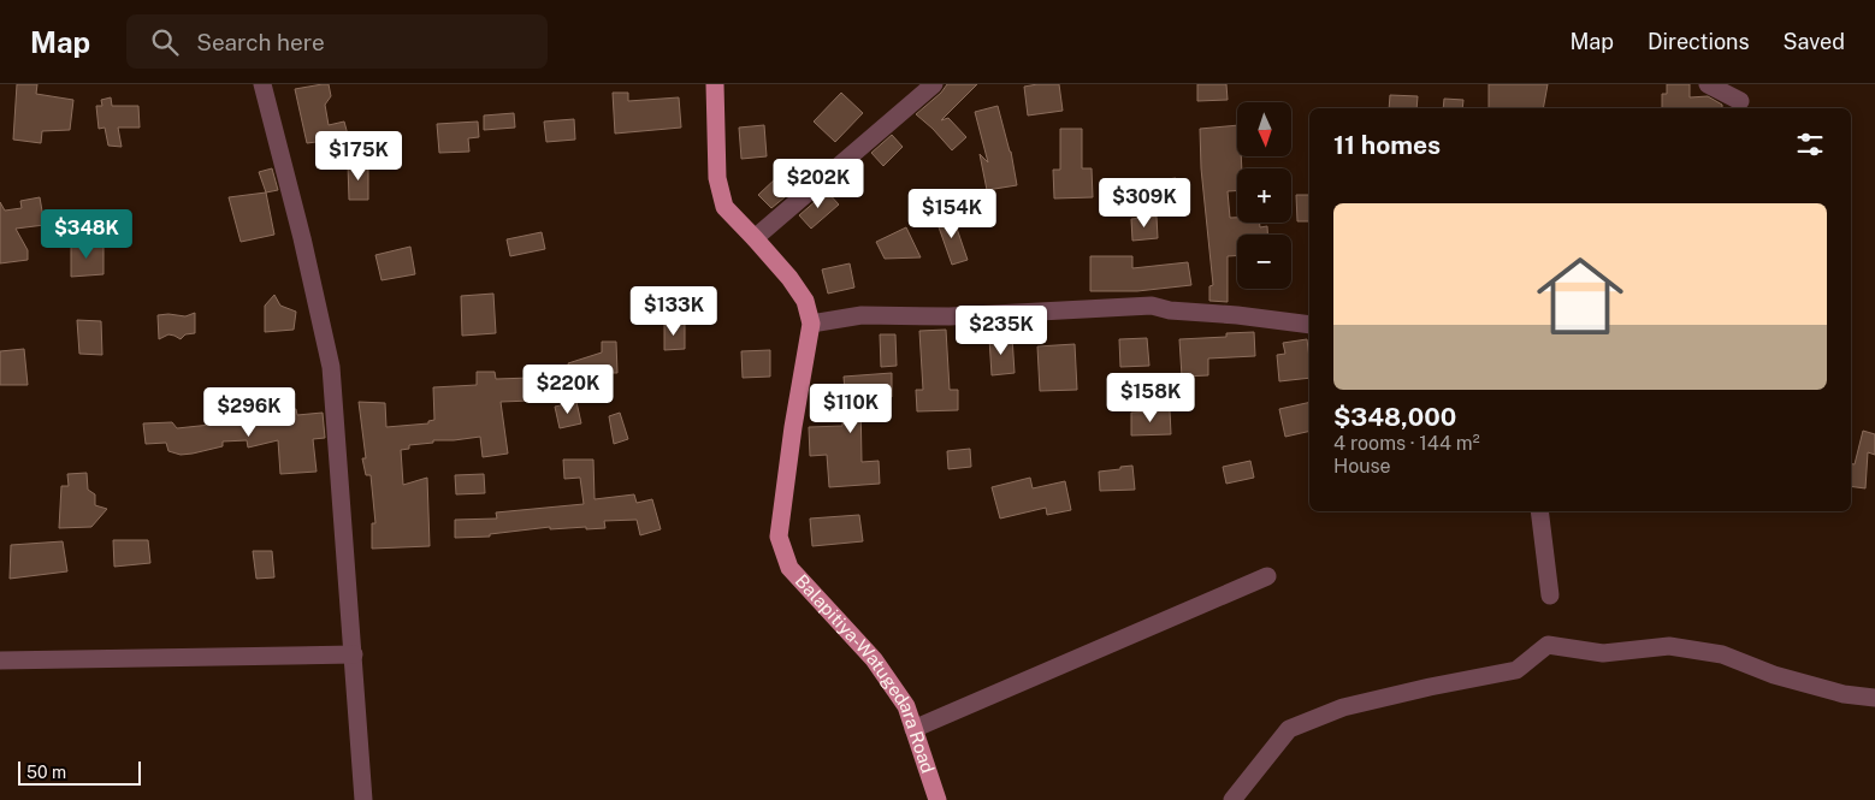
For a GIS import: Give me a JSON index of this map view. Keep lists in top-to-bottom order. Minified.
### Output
{"streets":{"main road":["Balapitiya-Watugedara Road"]},"scale_bar":"50 m","north":"bottom","page":{"header":"Map","search":"Search here","nav":["Map","Directions","Saved"],"map_buttons":["+","−"],"heading":"11 homes","price":["$175K","$202K","$309K","$154K","$348K","$133K","$235K","$220K","$158K","$110K","$296K"],"list":[{"name":"$348,000","note":"4 rooms · 144 m² · House"}],"scale":"50 m"}}
